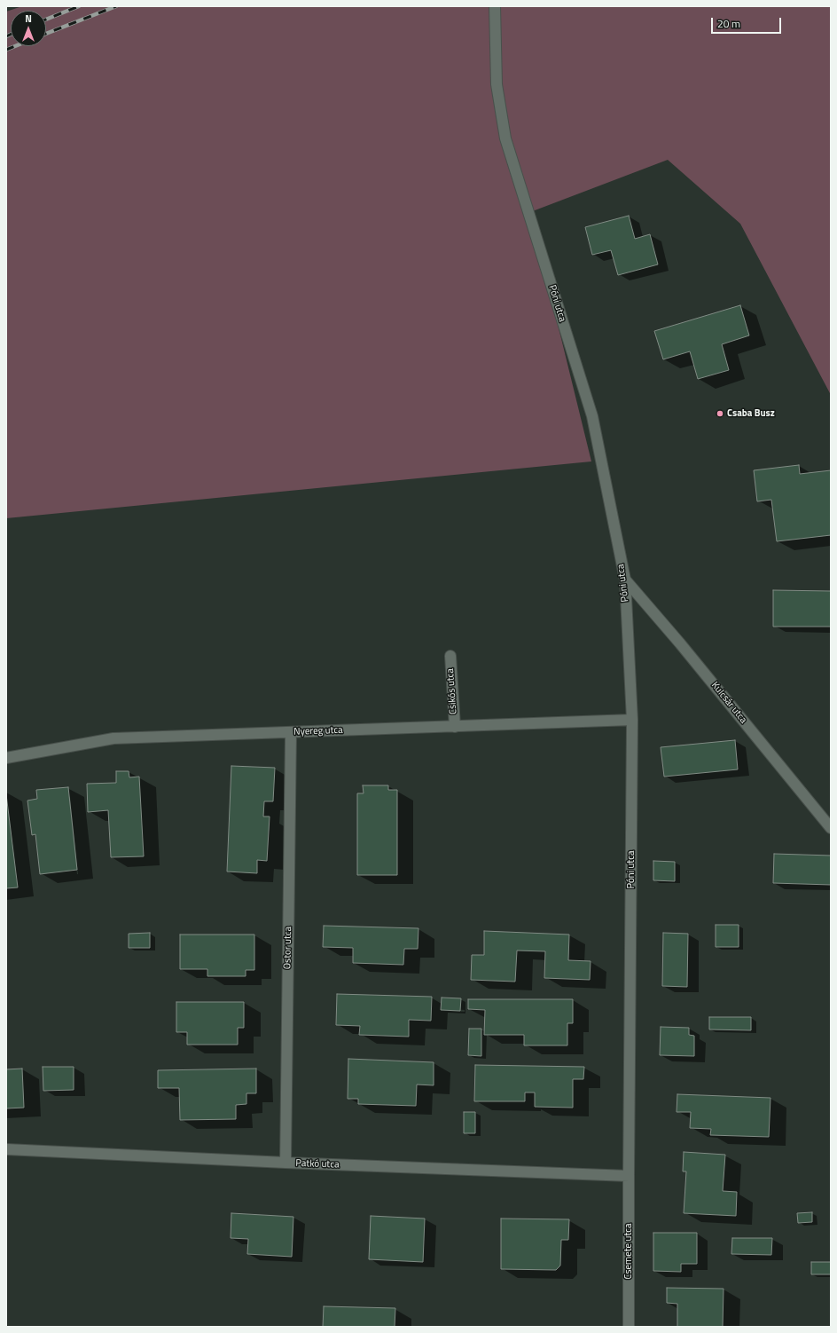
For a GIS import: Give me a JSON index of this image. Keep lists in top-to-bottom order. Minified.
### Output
{"streets":{"street":["Póni utca","Csikós utca","Kulcsár utca","Nyereg utca","Ostor utca","Patkó utca","Csemete utca"]},"crossings":[["Póni utca","Kulcsár utca"],["Póni utca","Nyereg utca"],["Póni utca","Patkó utca"],["Póni utca","Csemete utca"],["Csikós utca","Nyereg utca"],["Nyereg utca","Ostor utca"],["Ostor utca","Patkó utca"],["Patkó utca","Csemete utca"]],"places":["Csaba Busz"],"scale_bar":"20 m","north":"top"}
